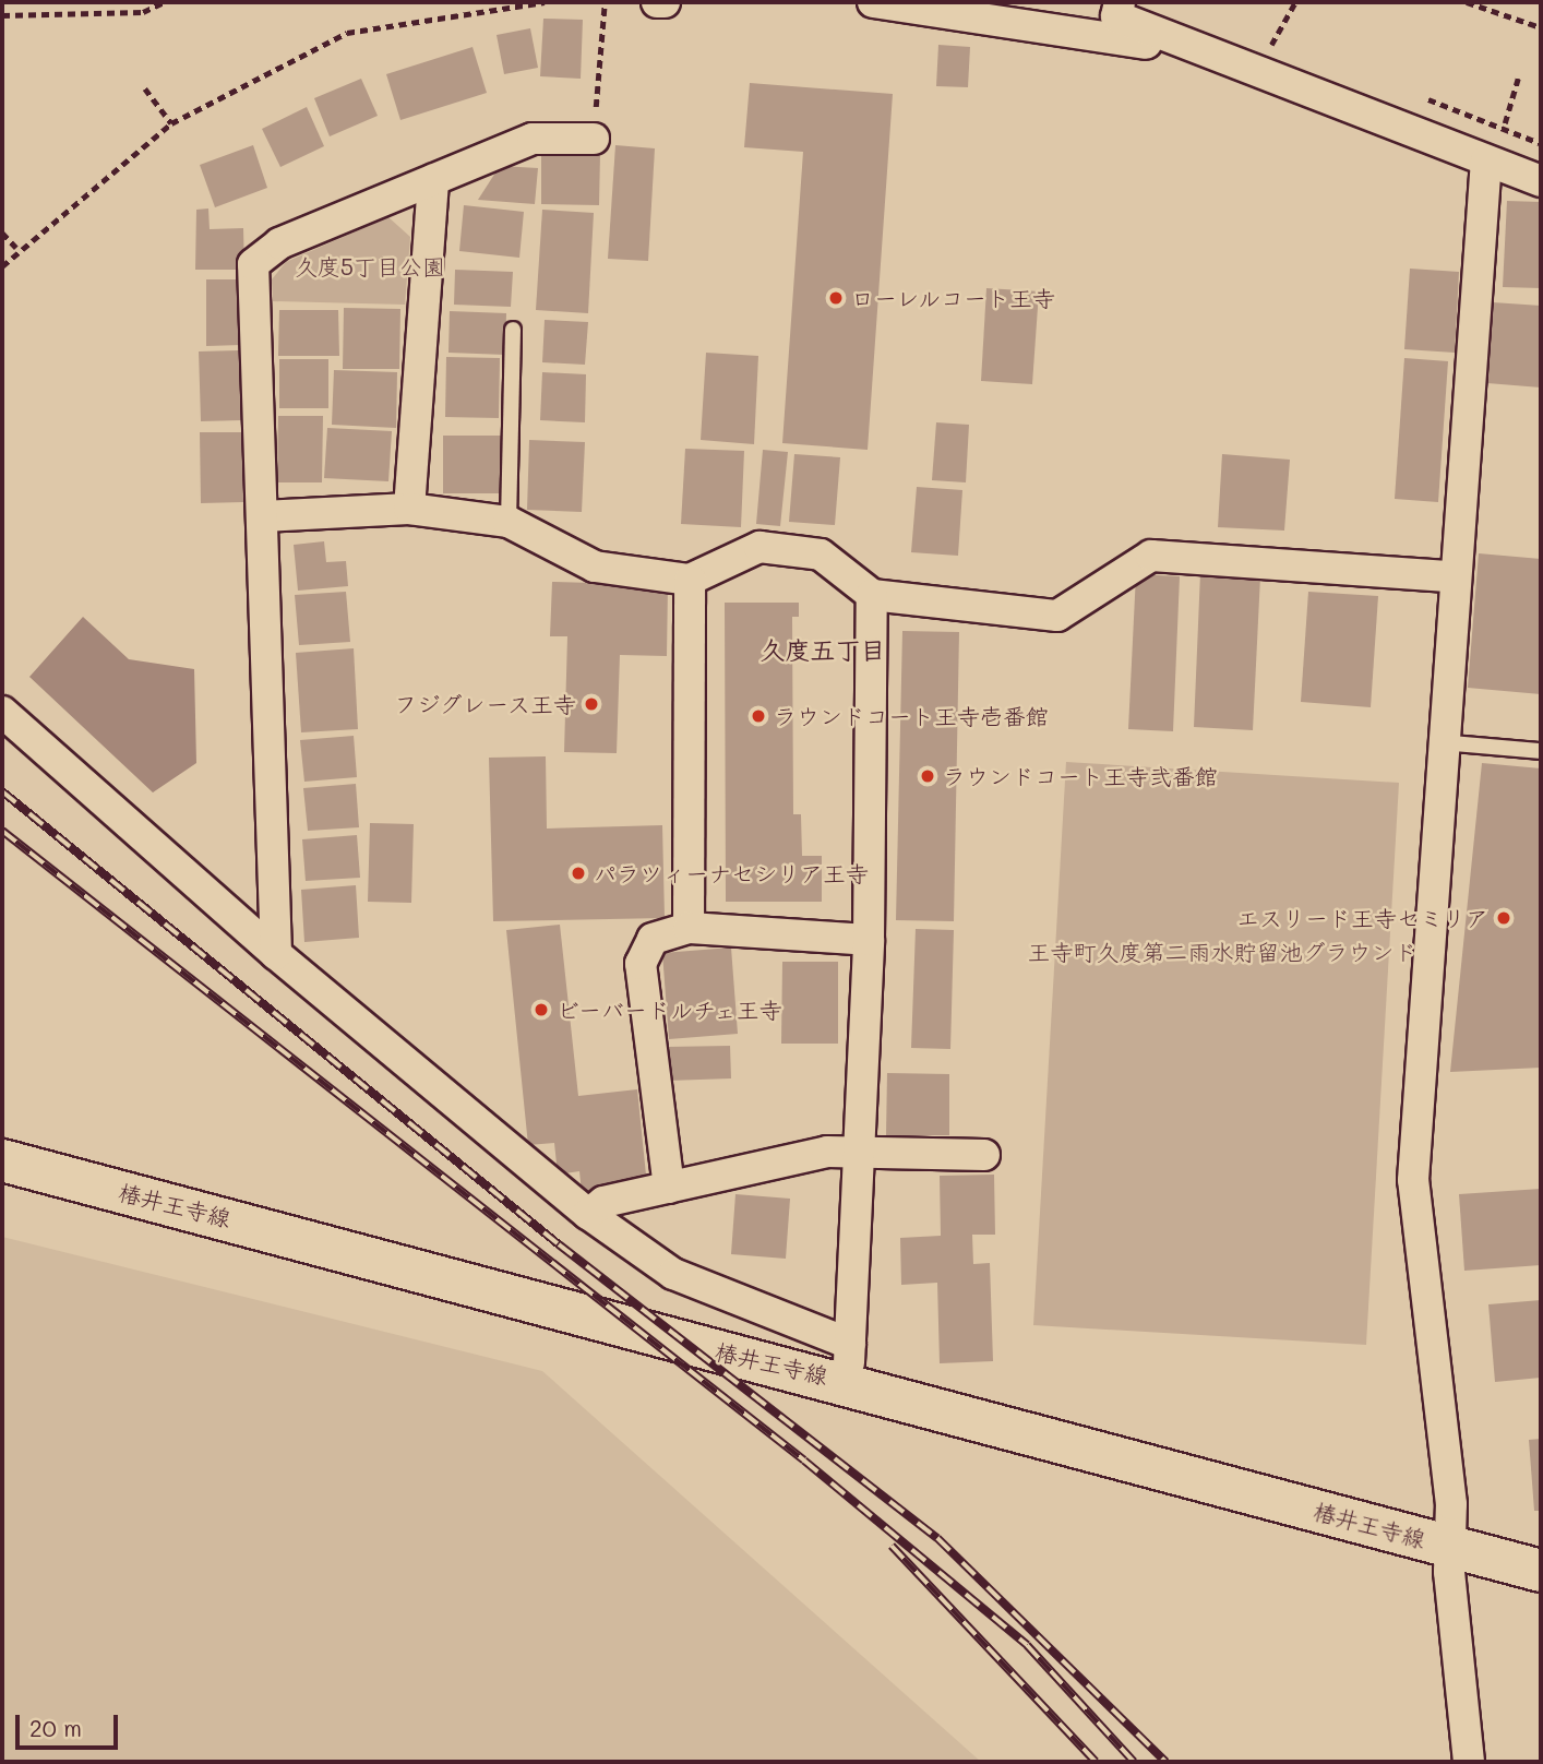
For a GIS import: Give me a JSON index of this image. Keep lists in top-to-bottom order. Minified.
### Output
{"streets":{"main road":["椿井王寺線"]},"districts":["久度五丁目"],"parks":["久度5丁目公園","王寺町久度第二雨水貯留池グラウンド"],"places":["ローレルコート王寺","フジグレース王寺","ラウンドコート王寺壱番館","ラウンドコート王寺弐番館","パラツィーナセシリア王寺","エスリード王寺セミリア","ビーバードルチェ王寺"],"scale_bar":"20 m"}
